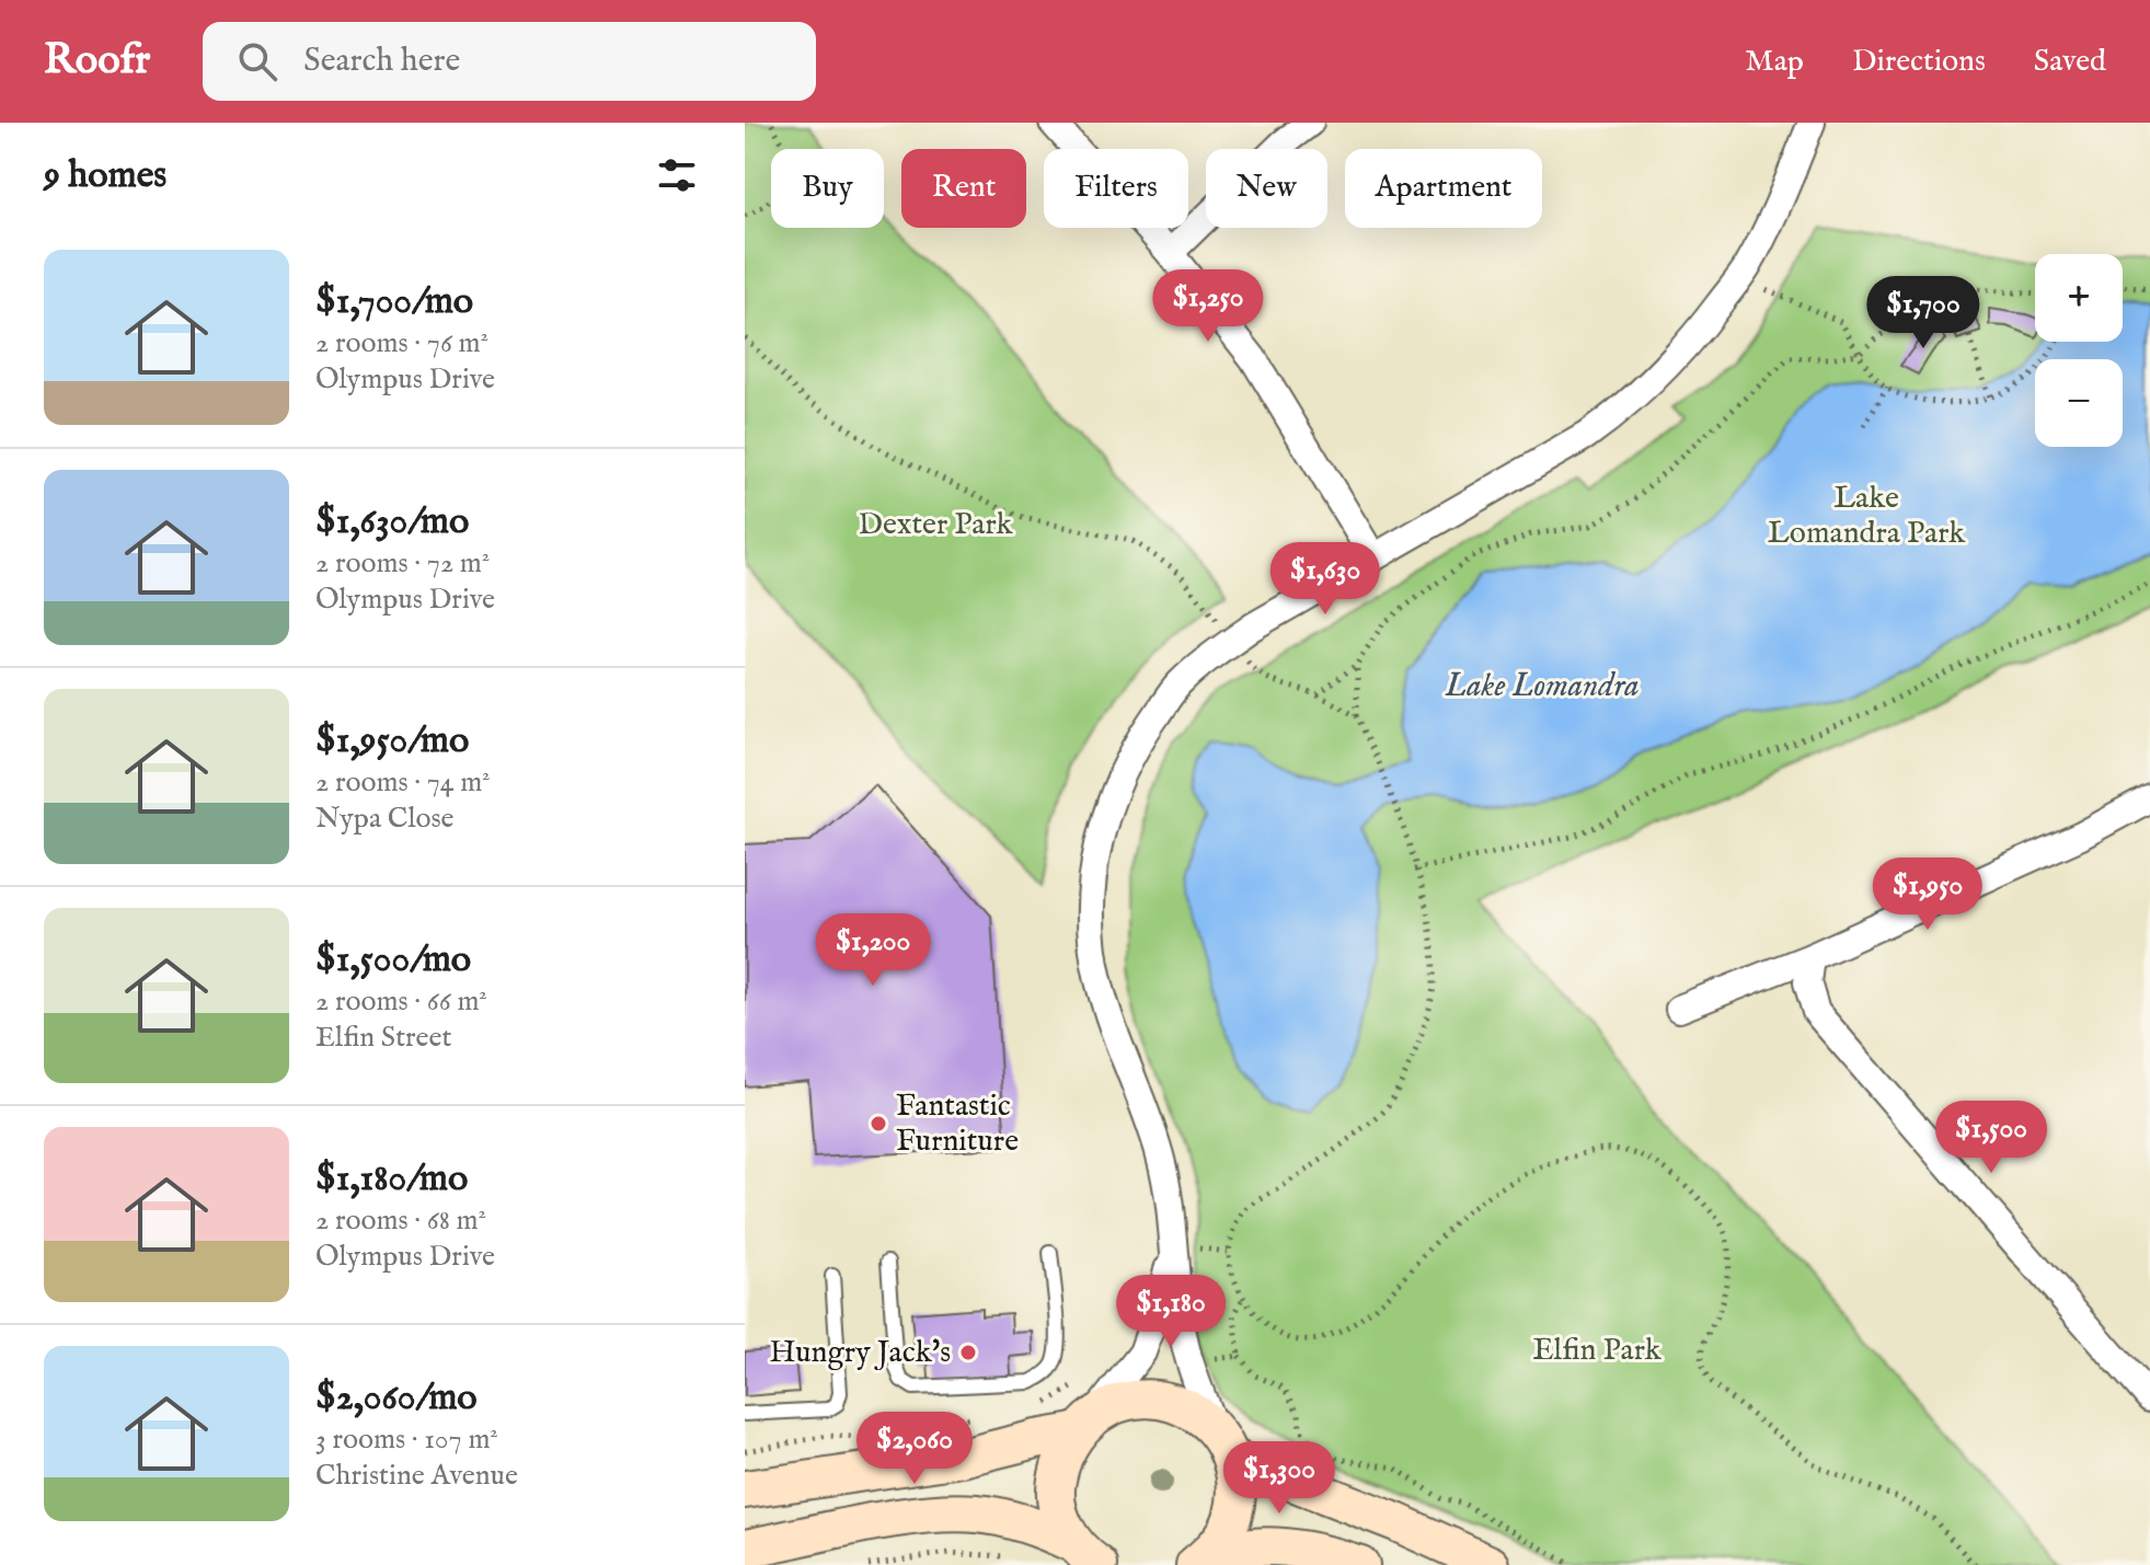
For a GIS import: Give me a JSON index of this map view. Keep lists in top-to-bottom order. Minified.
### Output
{"water":["Lake Lomandra"],"parks":["Lake Lomandra Park","Dexter Park","Elfin Park"],"places":["Fantastic Furniture","Hungry Jack's"],"page":{"header":"Roofr","search":"Search here","nav":["Map","Directions","Saved"],"heading":"9 homes","chip":["Buy","Rent","Filters","New","Apartment"],"list":[{"name":"$1,700/mo","note":"2 rooms · 76 m² · Olympus Drive"},{"name":"$1,630/mo","note":"2 rooms · 72 m² · Olympus Drive"},{"name":"$1,950/mo","note":"2 rooms · 74 m² · Nypa Close"},{"name":"$1,500/mo","note":"2 rooms · 66 m² · Elfin Street"},{"name":"$1,180/mo","note":"2 rooms · 68 m² · Olympus Drive"},{"name":"$2,060/mo","note":"3 rooms · 107 m² · Christine Avenue"}],"map_buttons":["+","−"],"price":["$1,250","$1,700","$1,630","$1,950","$1,200","$1,500","$1,180","$2,060","$1,300"]}}
